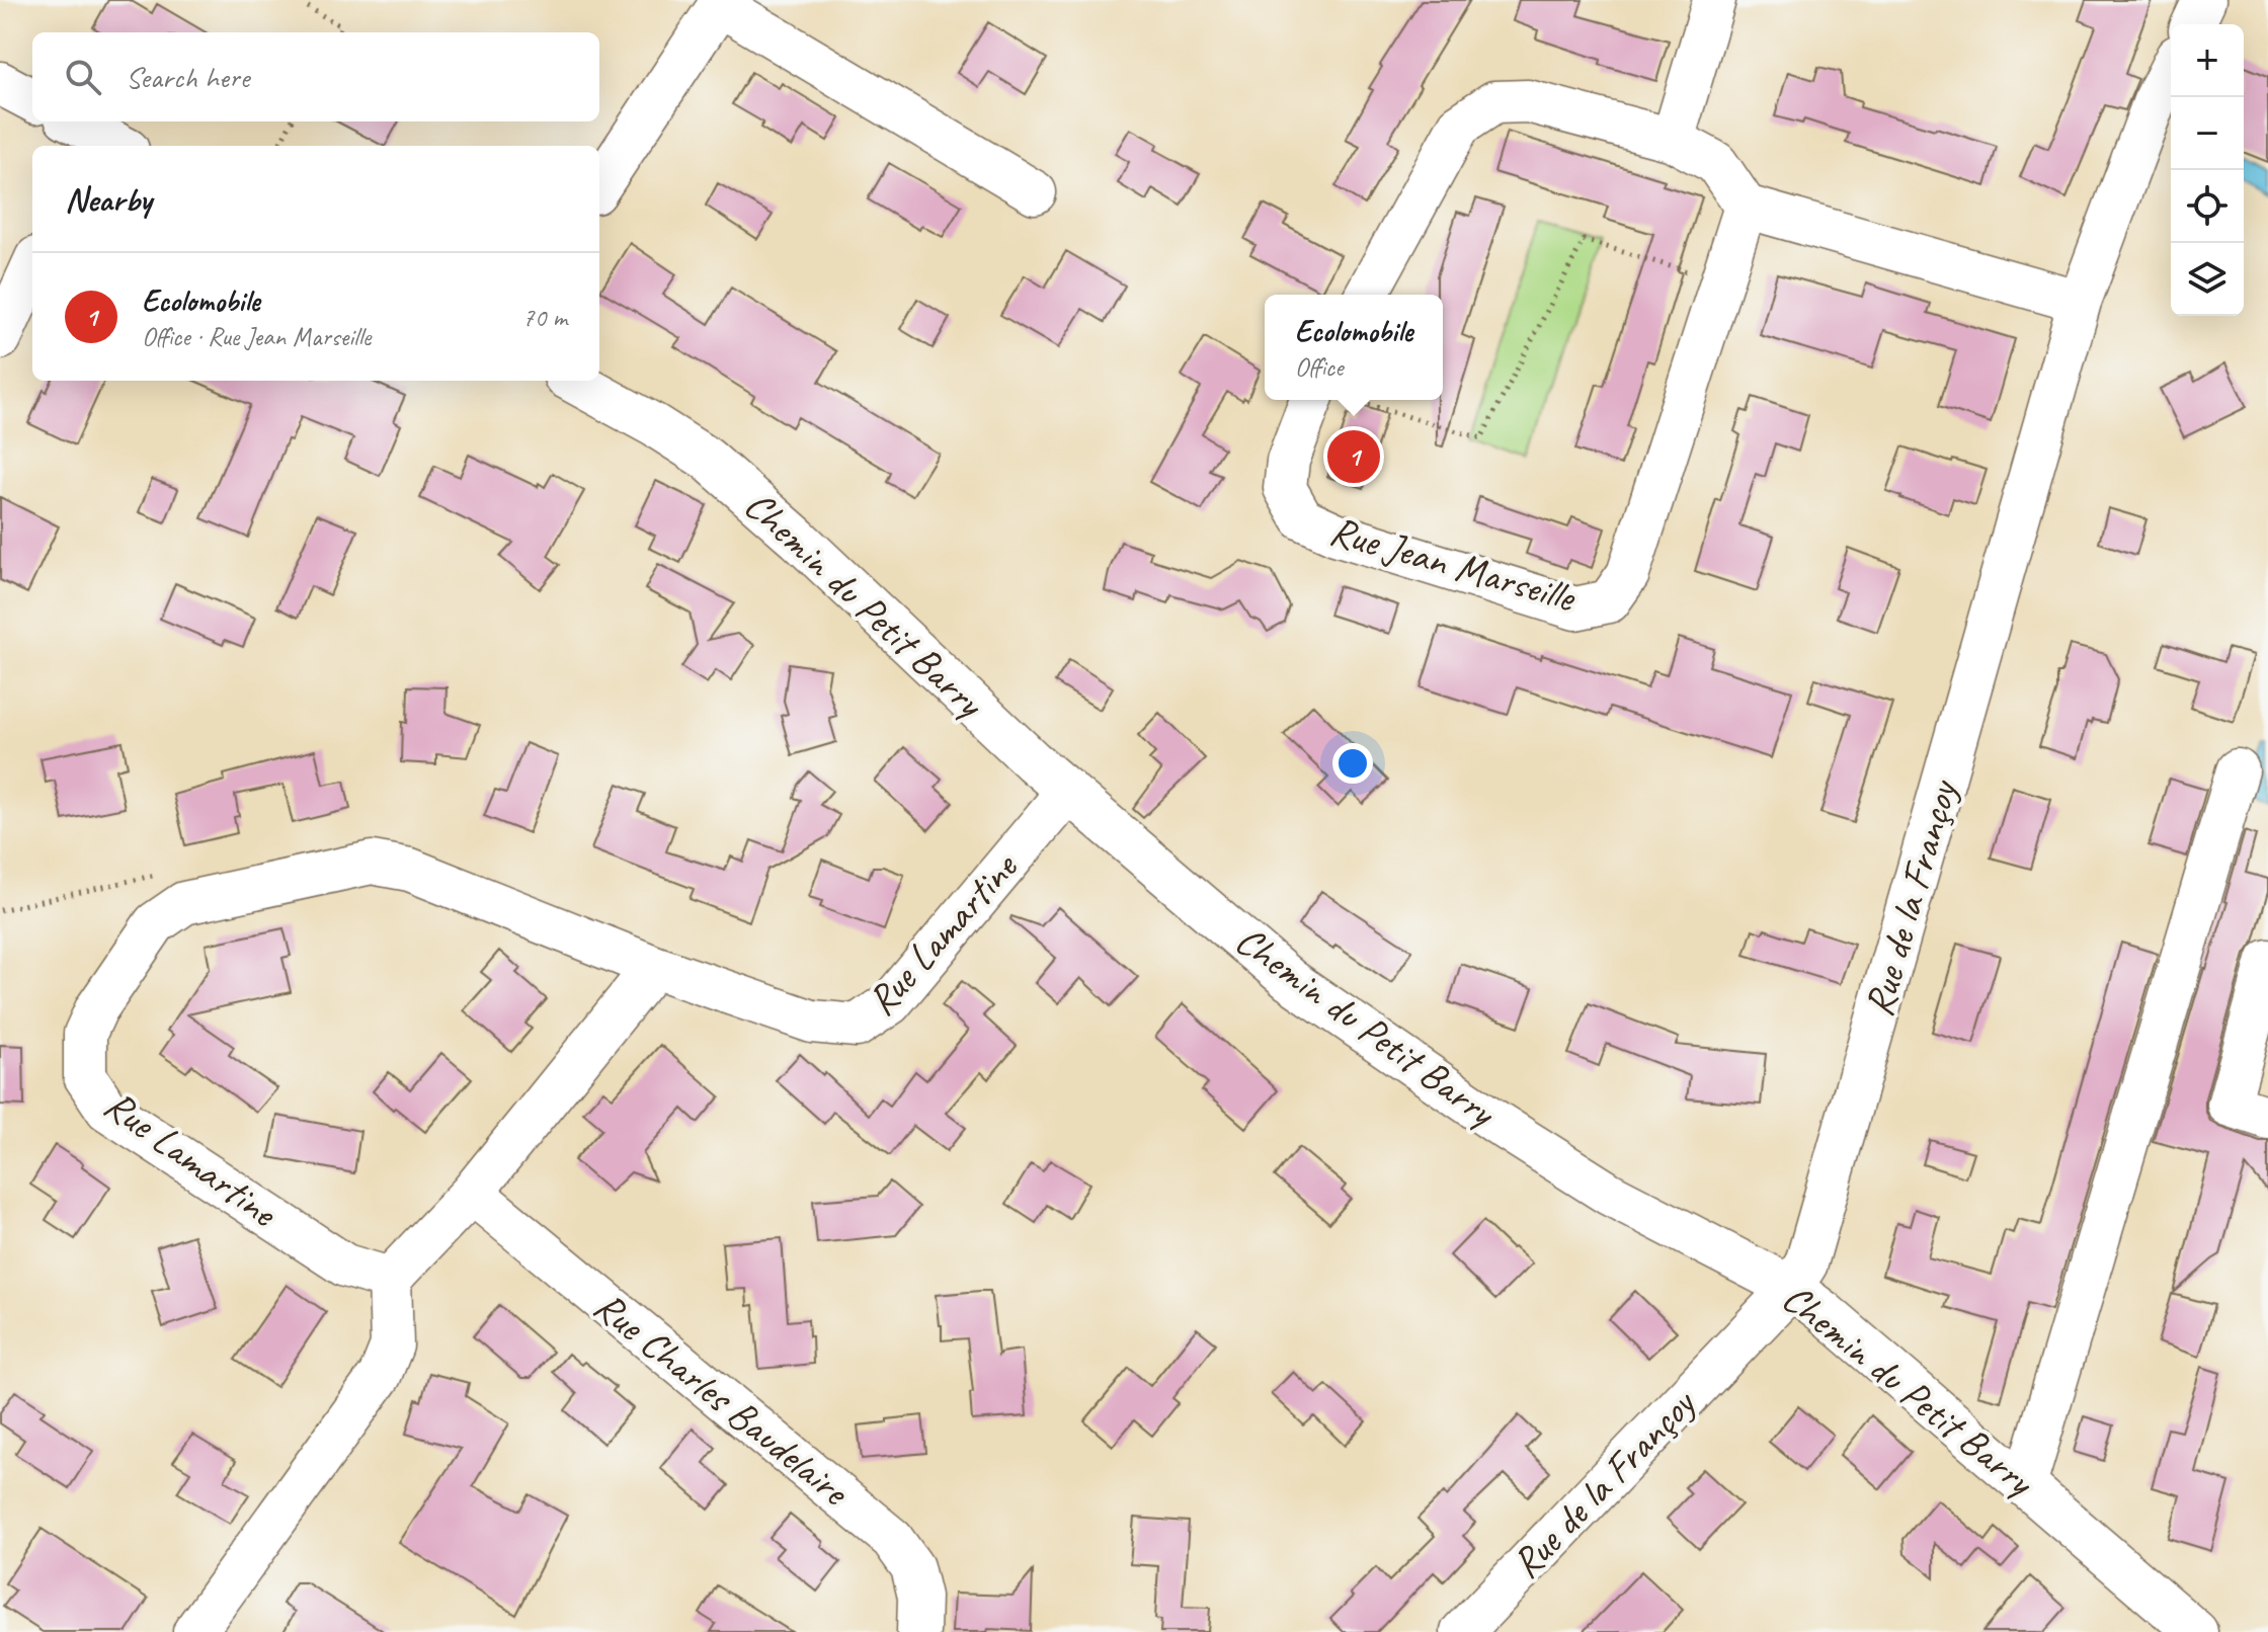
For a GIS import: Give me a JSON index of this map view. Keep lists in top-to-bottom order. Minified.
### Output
{"streets":{"street":["Rue Jean Marseille","Chemin du Petit Barry","Rue de la Françoy","Rue Lamartine","Rue Charles Baudelaire"]},"crossings":[["Chemin du Petit Barry","Rue de la Françoy"],["Chemin du Petit Barry","Rue Lamartine"]],"page":{"map_buttons":["+","−"],"search":"Search here","heading":"Nearby","list":[{"mark":"1","name":"Ecolomobile","note":"Office · Rue Jean Marseille","value":"70 m"}],"popup":["Ecolomobile","Office"],"pins":"1"}}
